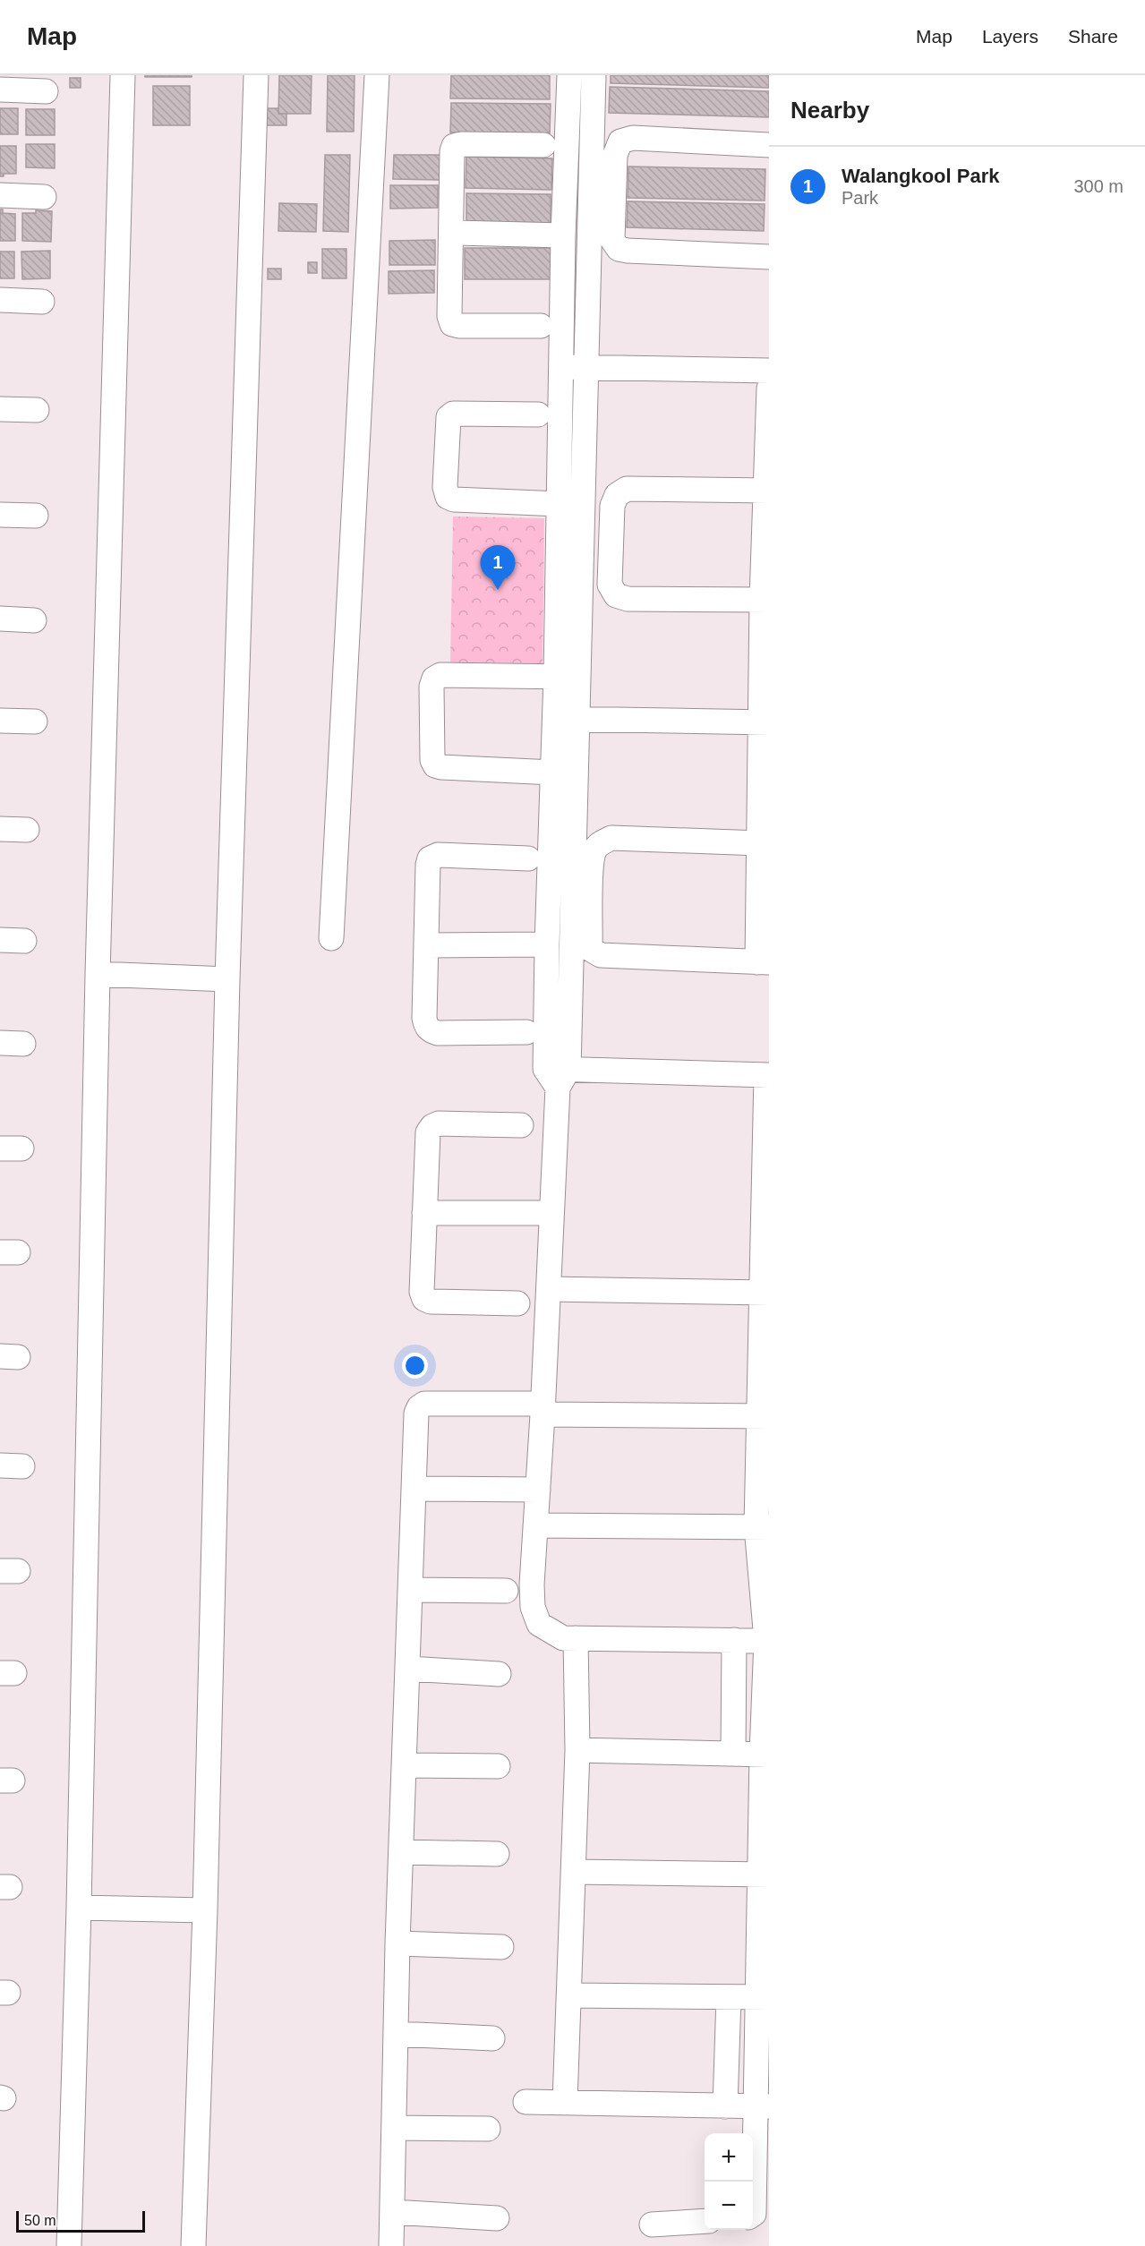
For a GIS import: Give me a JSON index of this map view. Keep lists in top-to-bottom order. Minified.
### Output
{"scale_bar":"50 m","page":{"header":"Map","nav":["Map","Layers","Share"],"heading":"Nearby","list":[{"mark":"1","name":"Walangkool Park","note":"Park","value":"300 m"}],"pins":"1","map_buttons":["+","−"],"scale":"50 m"}}
